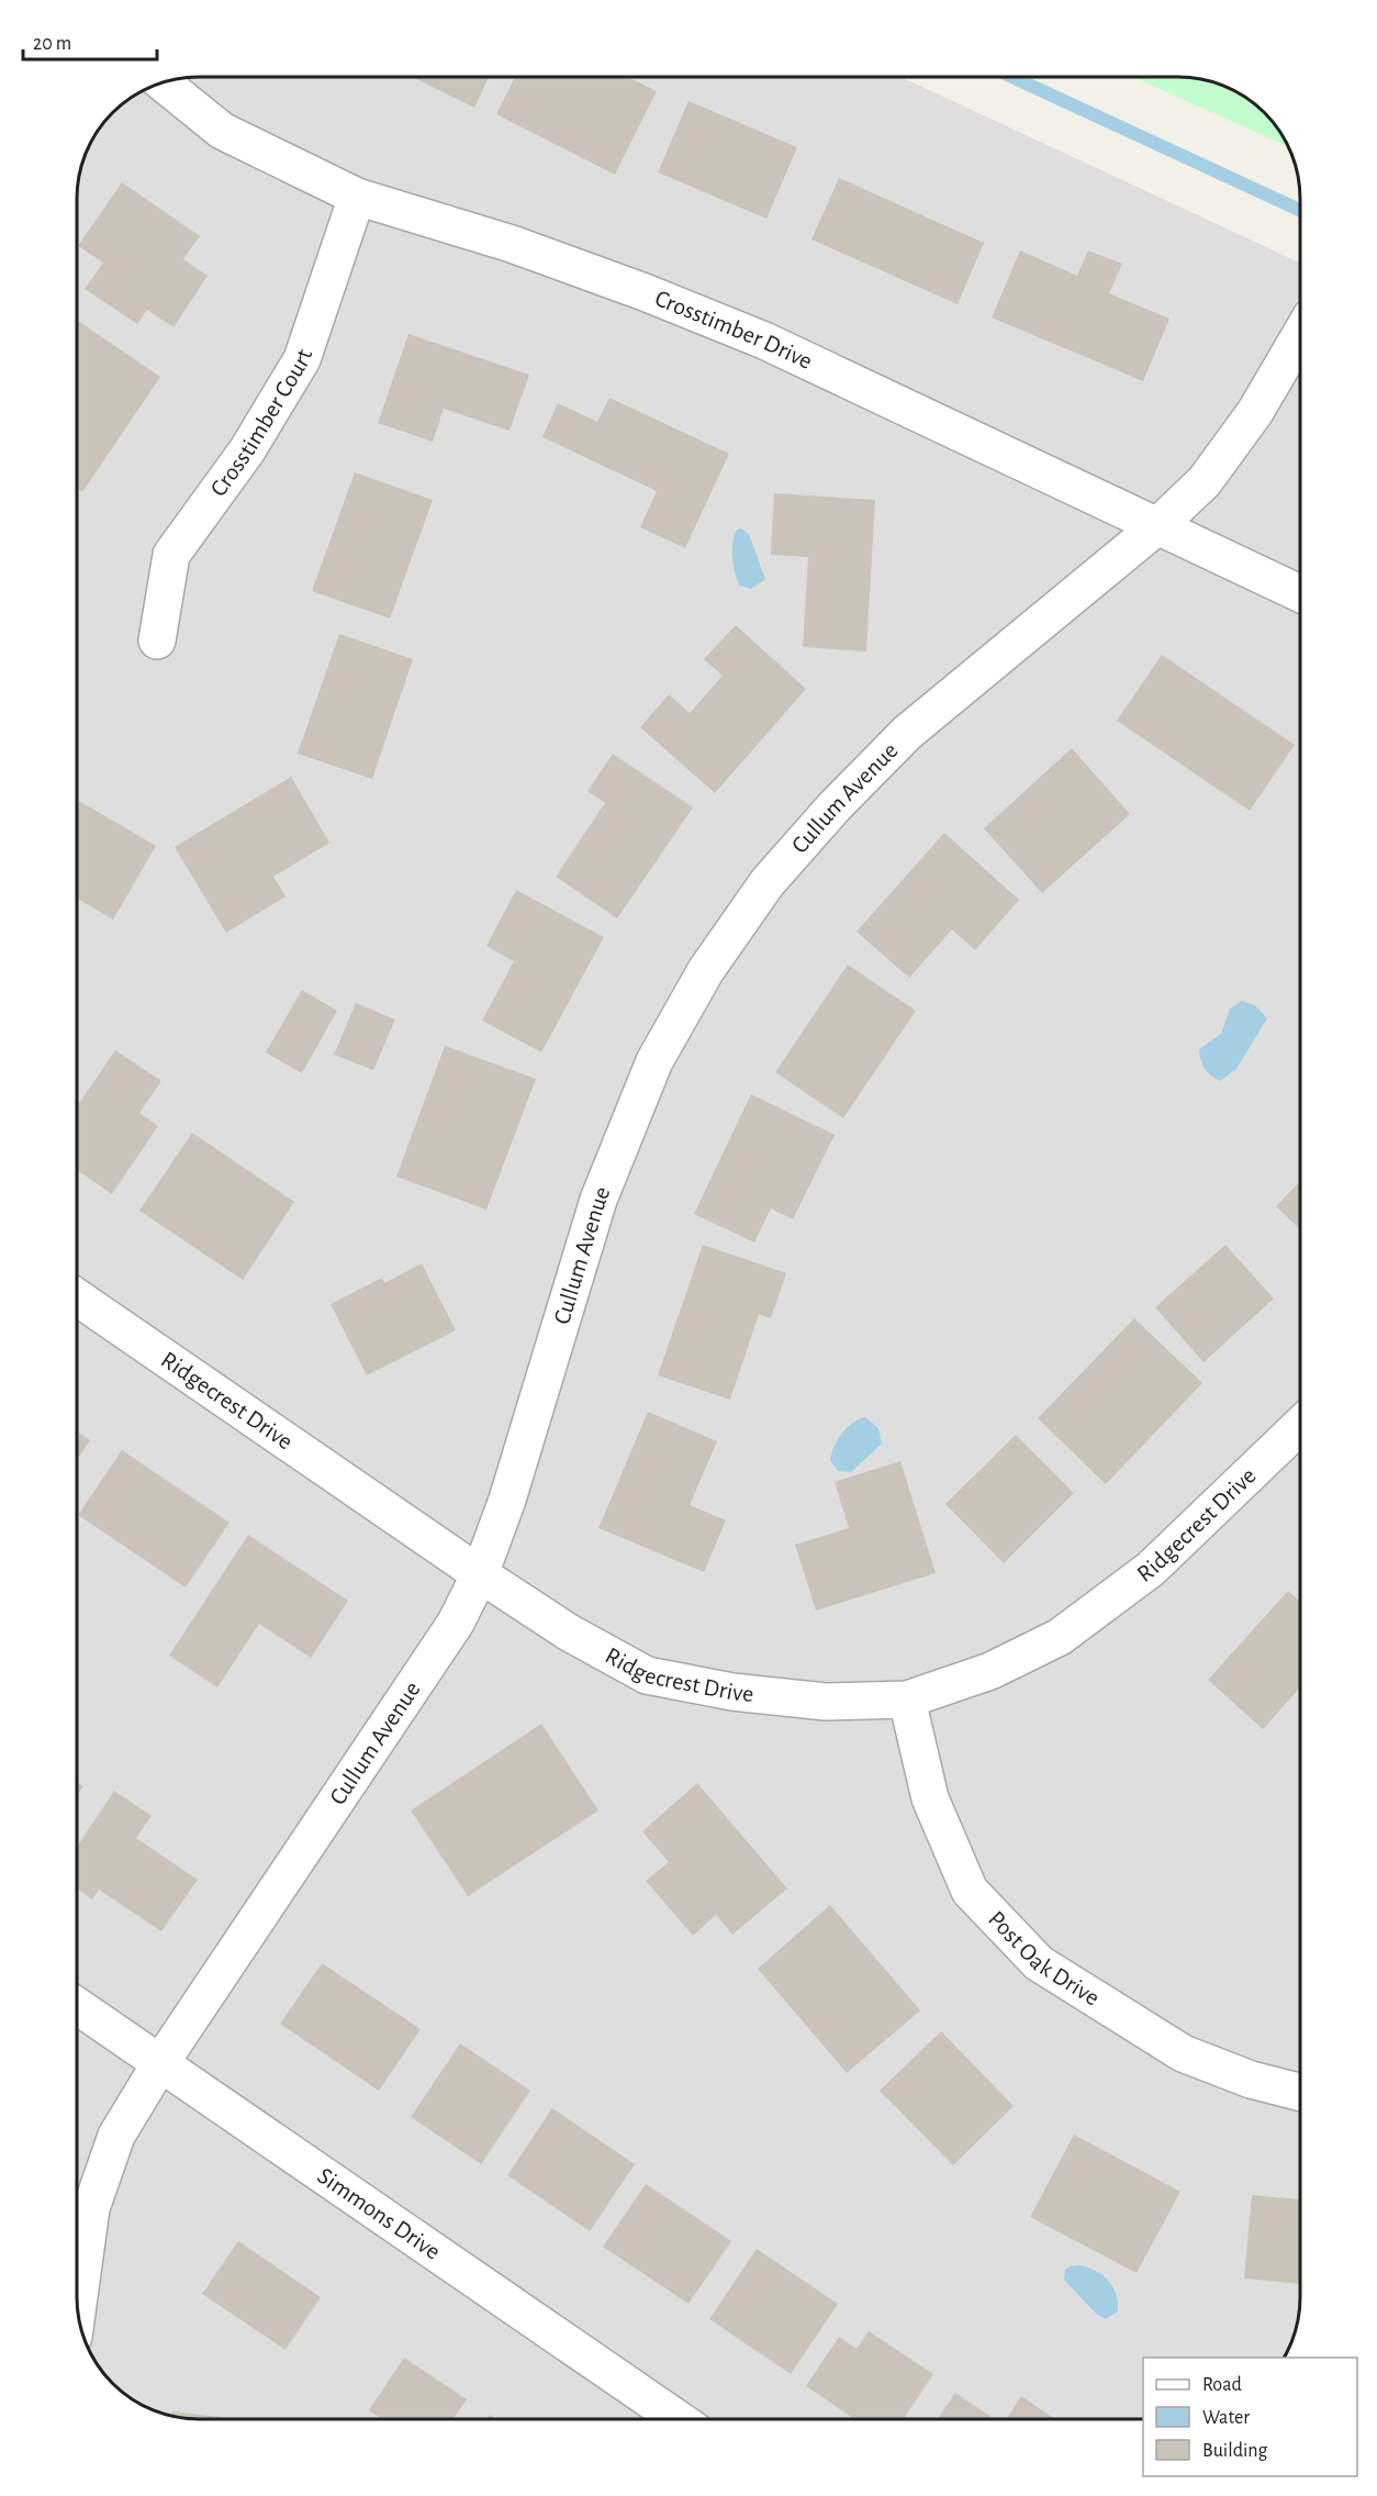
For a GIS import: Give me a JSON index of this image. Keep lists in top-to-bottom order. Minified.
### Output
{"streets":{"street":["Crosstimber Drive","Crosstimber Court","Cullum Avenue","Ridgecrest Drive","Post Oak Drive","Simmons Drive"]},"crossings":[["Crosstimber Drive","Crosstimber Court"],["Crosstimber Drive","Cullum Avenue"],["Cullum Avenue","Ridgecrest Drive"],["Cullum Avenue","Simmons Drive"],["Ridgecrest Drive","Post Oak Drive"]],"legend":["Road","Water","Building"],"scale_bar":"20 m"}
